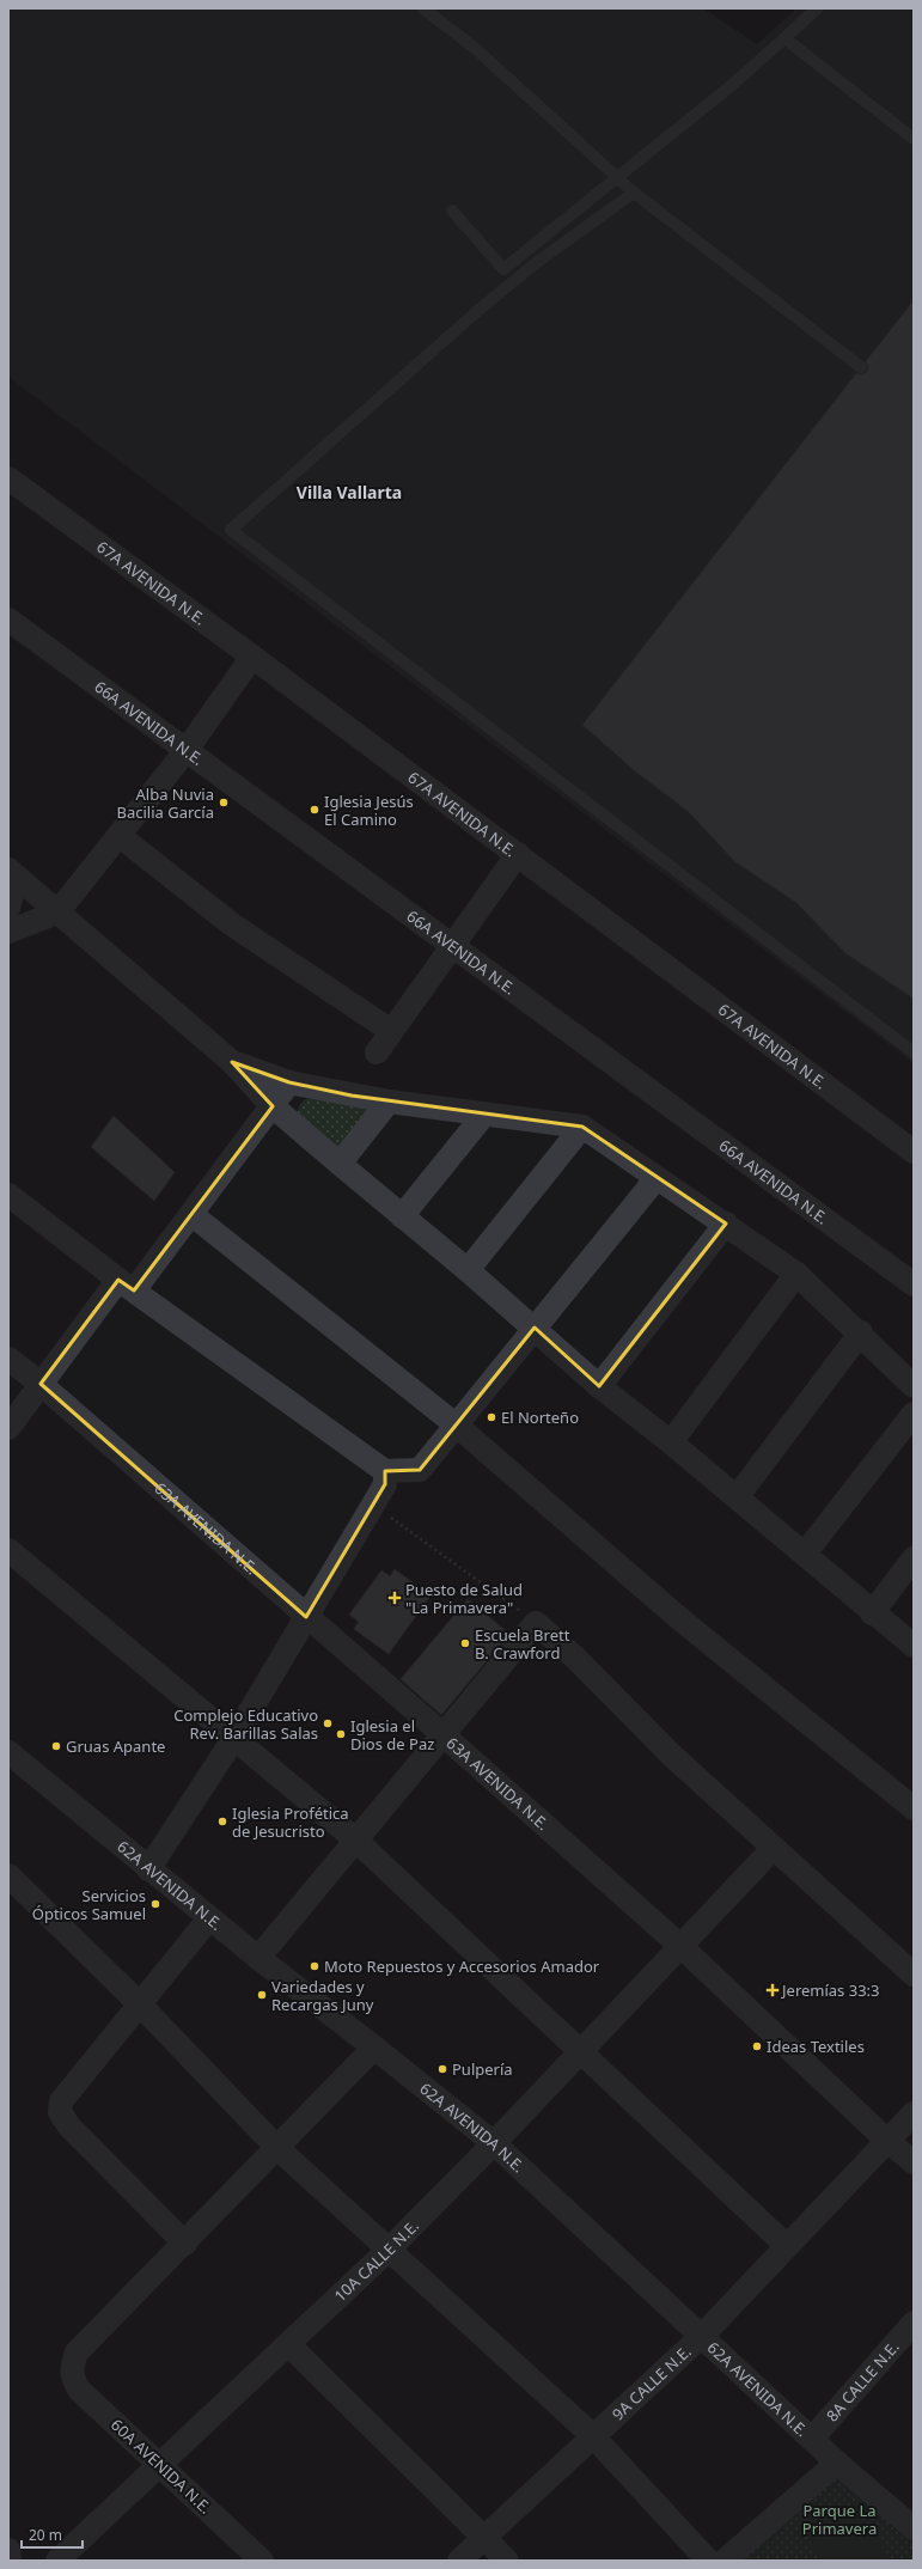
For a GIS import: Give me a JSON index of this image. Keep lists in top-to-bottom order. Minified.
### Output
{"streets":{"street":["67A AVENIDA N.E.","66A AVENIDA N.E.","63A AVENIDA N.E.","62A AVENIDA N.E.","10A CALLE N.E.","8A CALLE N.E.","9A CALLE N.E.","60A AVENIDA N.E."]},"crossings":[["63A AVENIDA N.E.","10A CALLE N.E."],["63A AVENIDA N.E.","9A CALLE N.E."],["62A AVENIDA N.E.","10A CALLE N.E."],["62A AVENIDA N.E.","8A CALLE N.E."],["62A AVENIDA N.E.","9A CALLE N.E."],["10A CALLE N.E.","60A AVENIDA N.E."]],"districts":["Villa Vallarta"],"parks":["Parque La Primavera"],"places":{"other":["Alba Nuvia Bacilia García","Iglesia Jesús El Camino","El Norteño","Escuela Brett B. Crawford","Complejo Educativo Rev. Barillas Salas","Iglesia el Dios de Paz","Gruas Apante","Iglesia Profética de Jesucristo","Servicios Ópticos Samuel","Moto Repuestos y Accesorios Amador","Variedades y Recargas Juny","Ideas Textiles","Pulpería"],"health":["Puesto de Salud \"La Primavera\"","Jeremías 33:3"]},"scale_bar":"20 m"}
